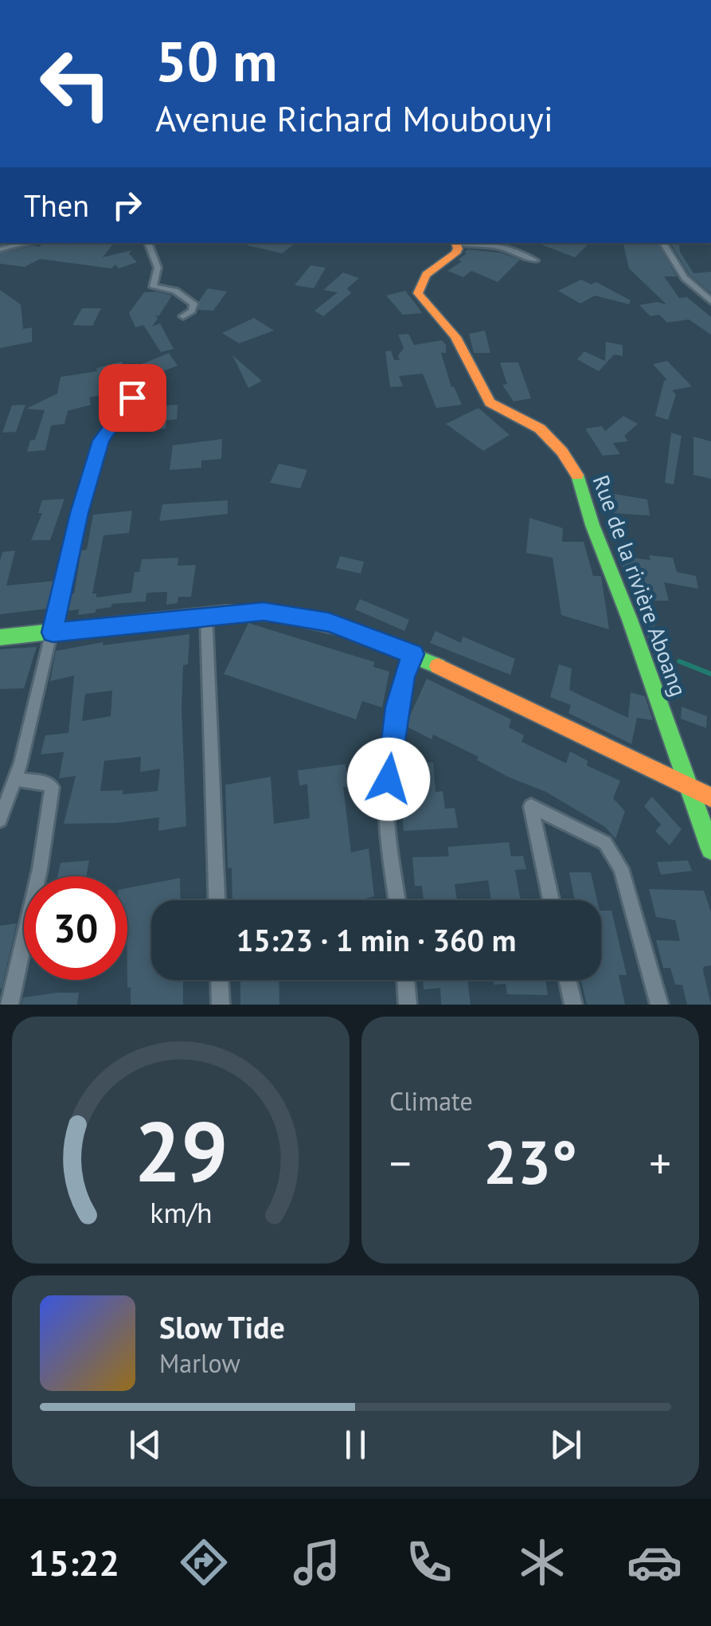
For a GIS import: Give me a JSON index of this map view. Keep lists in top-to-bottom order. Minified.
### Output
{"streets":{"street":["Rue de la rivière Aboang"]},"page":{"turn":["50 m","Avenue Richard Moubouyi"],"then":"Then","limit":"30","trip":"15:23 · 1 min · 360 m","tile":"Climate","heat":["−","23°","+"],"song":["Slow Tide","Marlow"],"tabs":"15:22","gauge":["29","km/h"]}}
